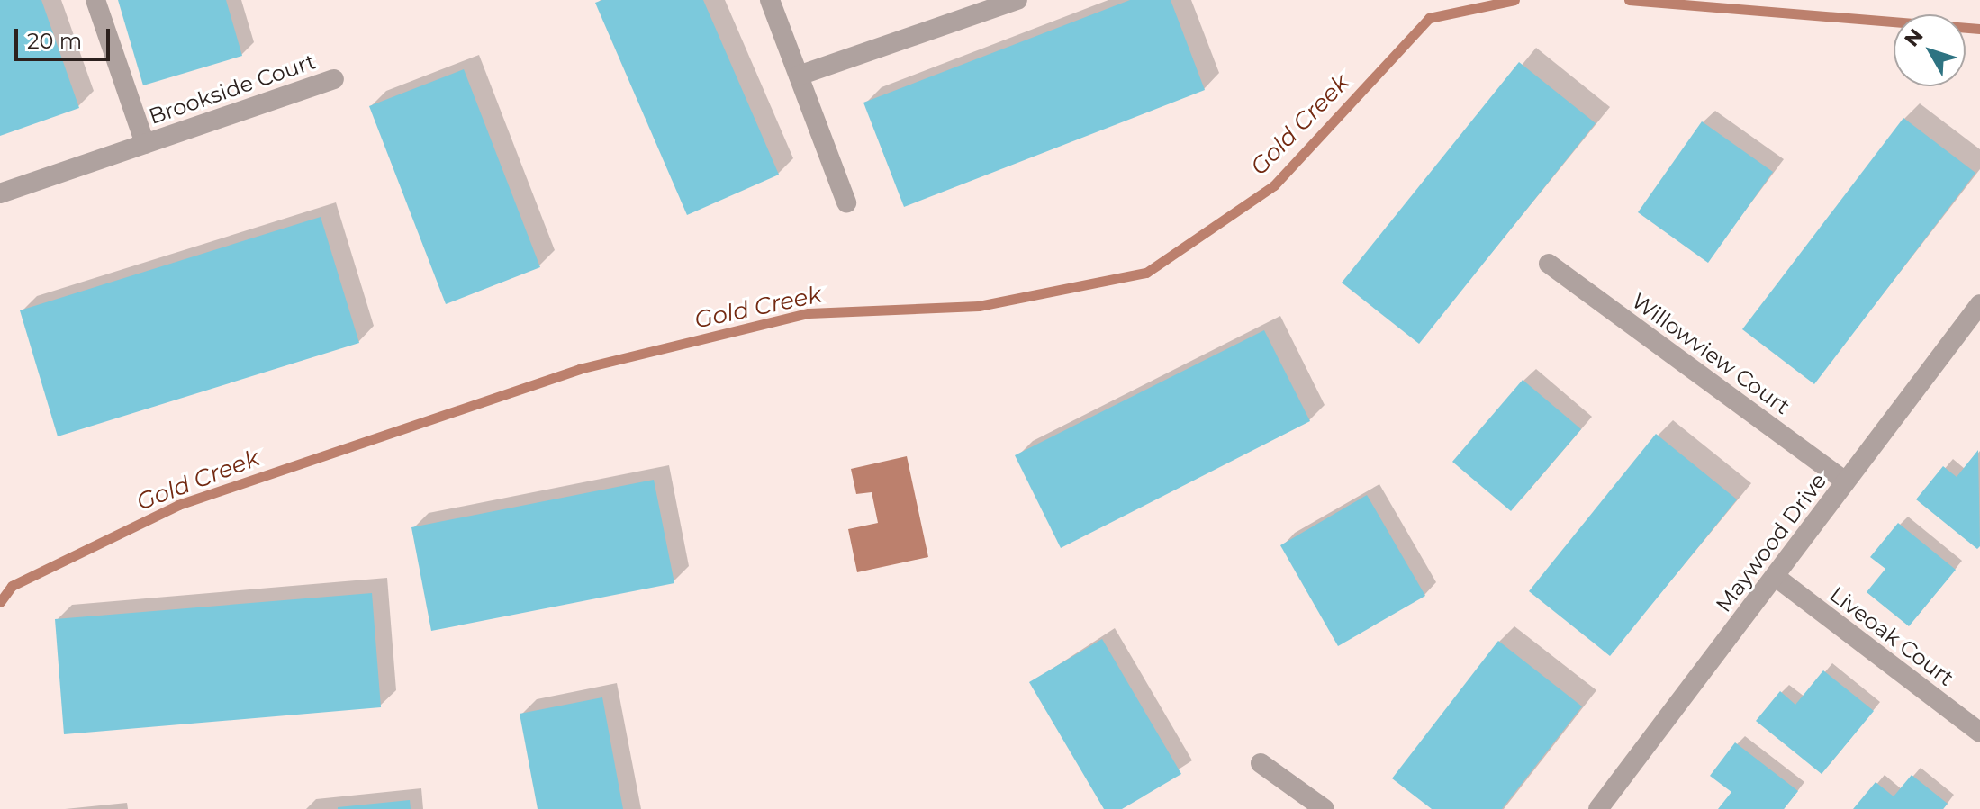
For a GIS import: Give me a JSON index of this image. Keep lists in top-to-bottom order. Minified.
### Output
{"streets":{"street":["Brookside Court","Willowview Court","Maywood Drive","Liveoak Court"]},"crossings":[["Willowview Court","Maywood Drive"],["Maywood Drive","Liveoak Court"]],"water":["Gold Creek"],"scale_bar":"20 m","north":"top left"}
